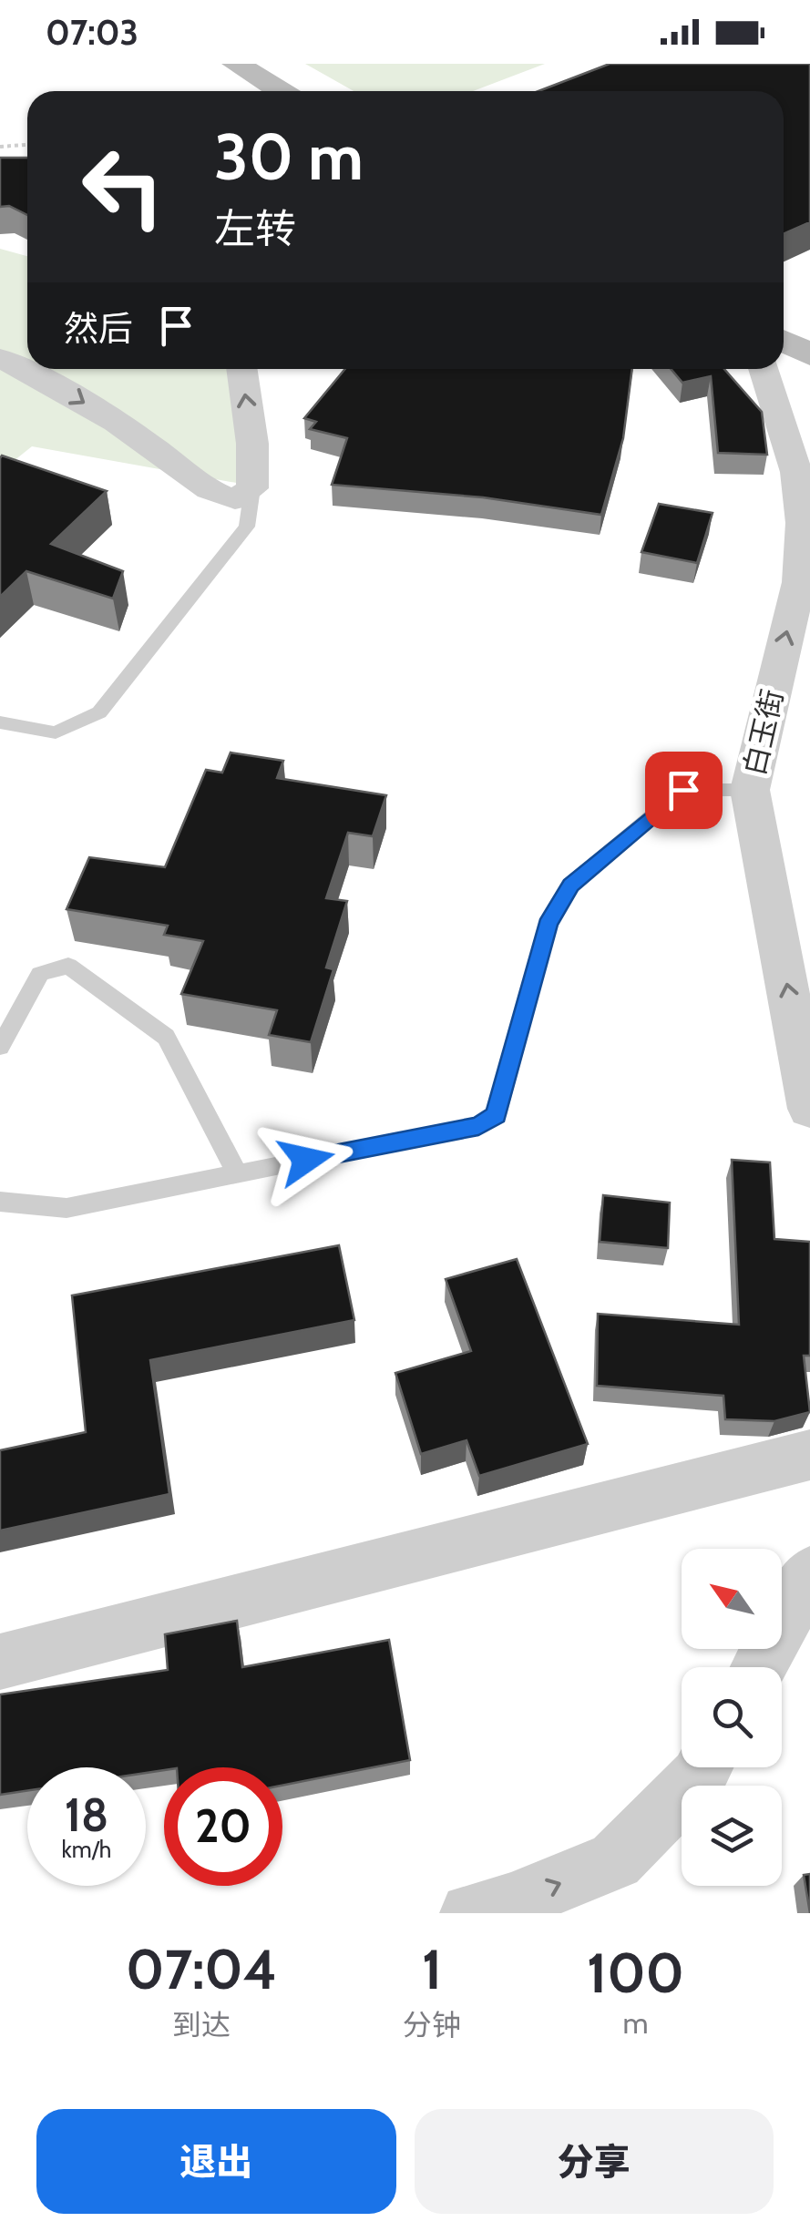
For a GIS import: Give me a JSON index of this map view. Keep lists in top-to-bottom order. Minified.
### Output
{"streets":{"street":["白玉街"]},"one_way":["白玉街"],"north":"top left","page":{"status":"07:03","turn":["30 m","左转"],"then":"然后","speed":"18 km/h","limit":"20","eta":["07:04","到达","1","分钟","100","m"],"buttons":["退出","分享"]}}
